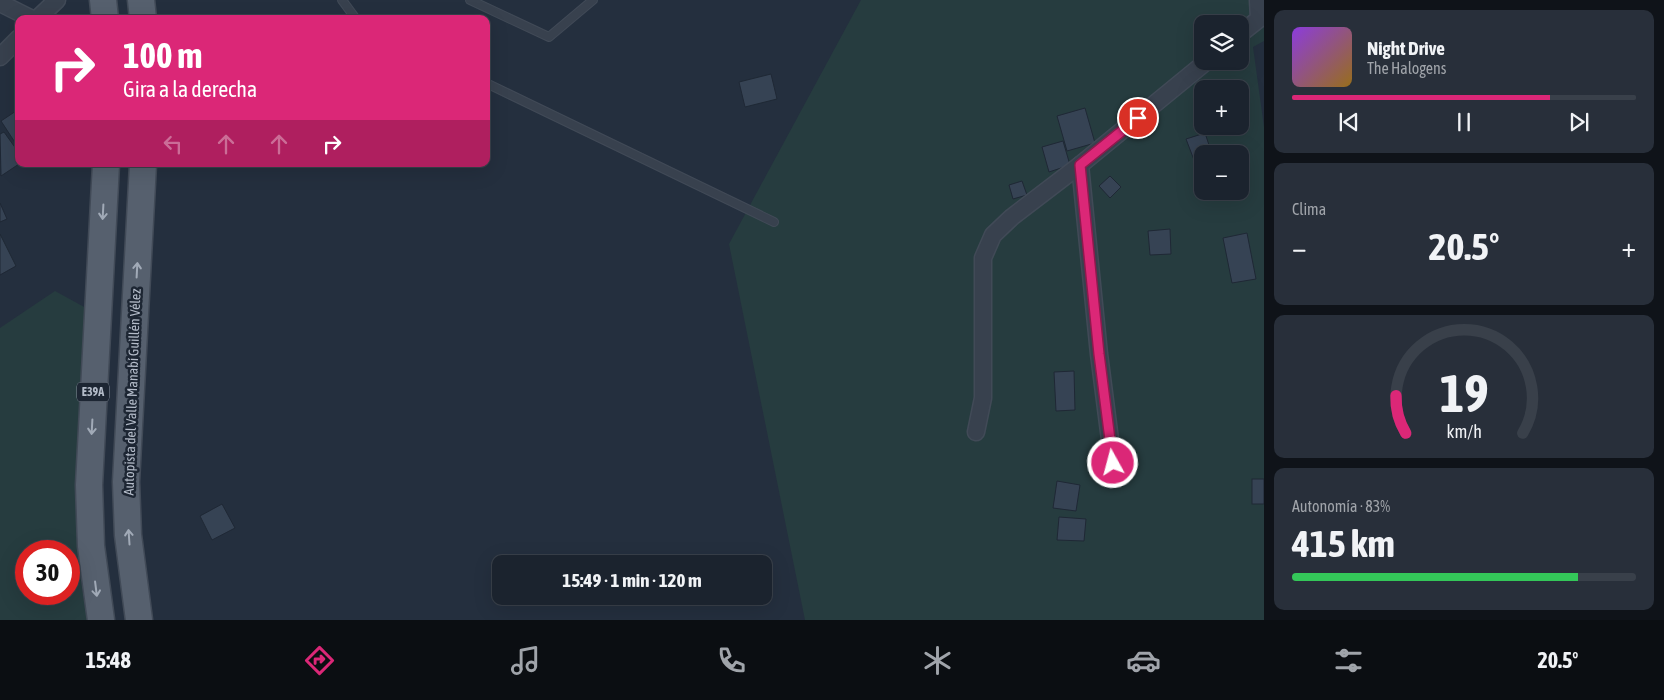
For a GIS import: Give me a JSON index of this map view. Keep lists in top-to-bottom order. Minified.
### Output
{"streets":{"main road":["E39A","Autopista del Valle Manabí Guillén Vélez"]},"page":{"map_buttons":["+","−"],"turn":["100 m","Gira a la derecha"],"song":["Night Drive","The Halogens"],"tile":["Clima",["Autonomía · 83%","415 km"]],"heat":["−","20.5°","+"],"limit":"30","trip":"15:49 · 1 min · 120 m","tabs":["15:48","20.5°"],"gauge":["19","km/h"]}}
